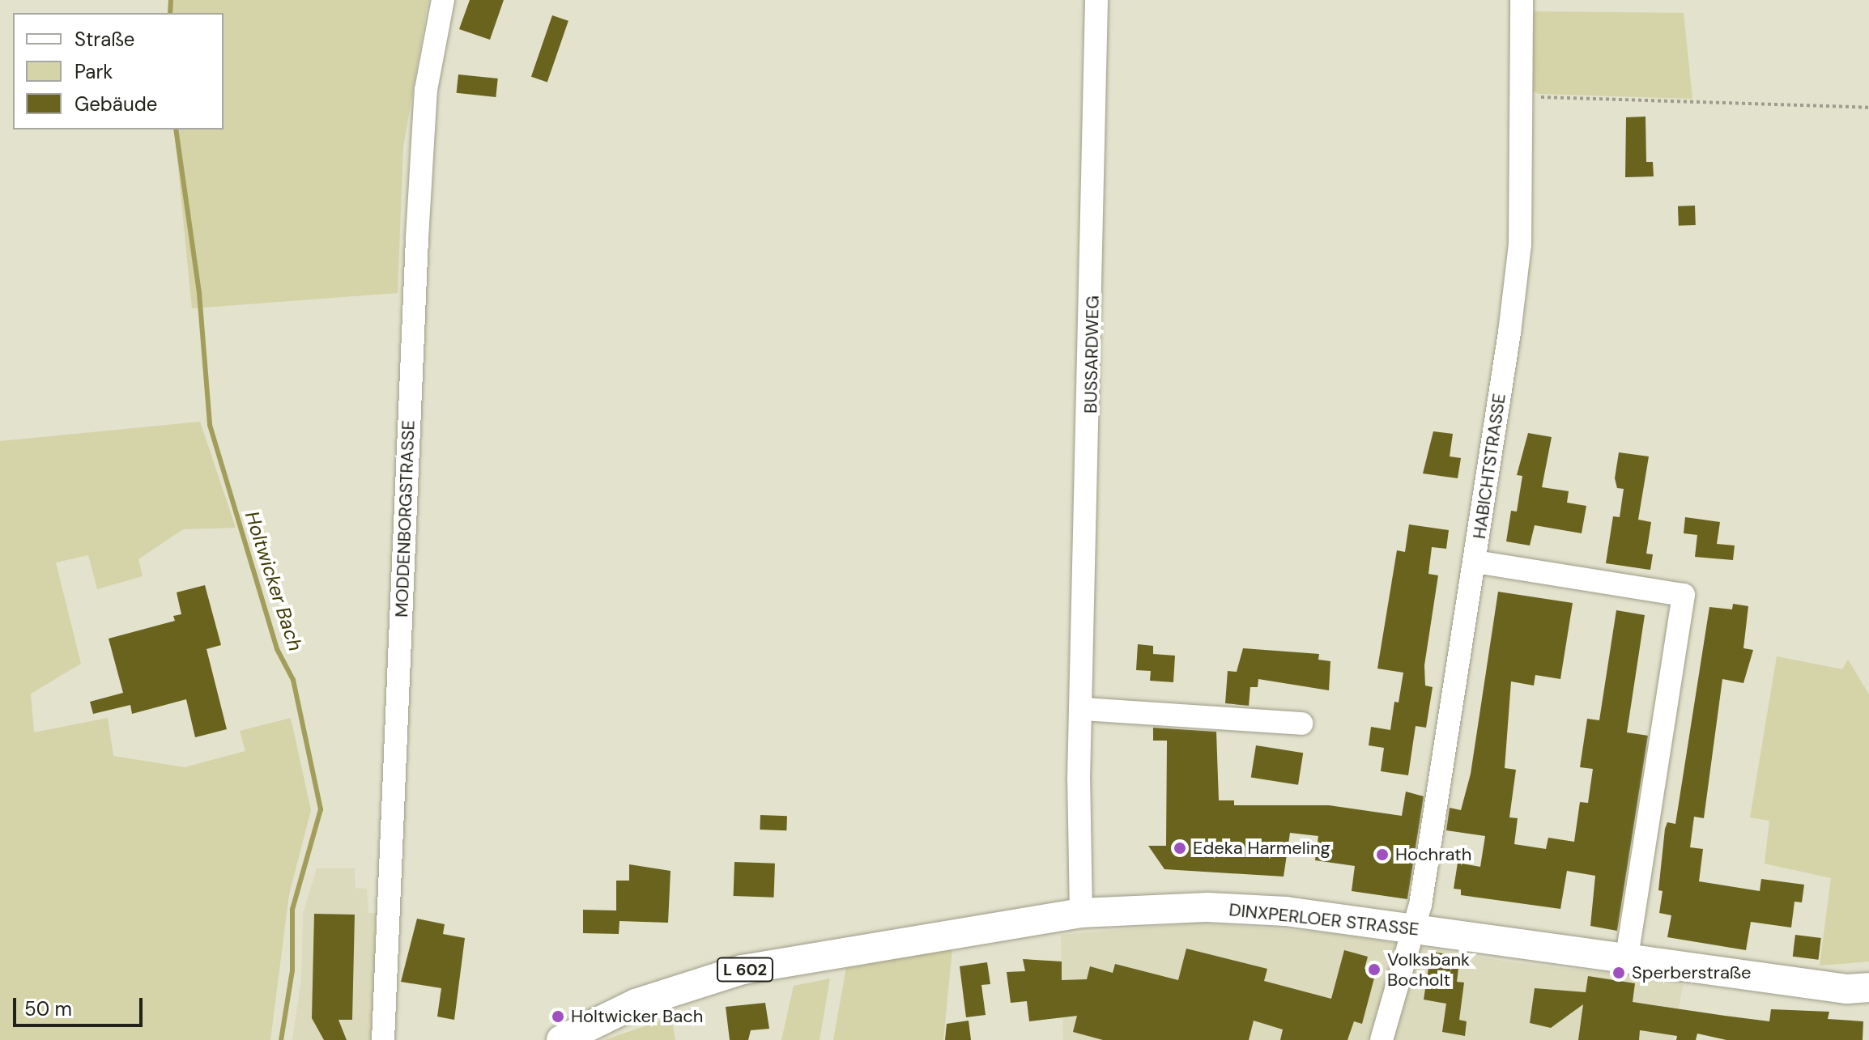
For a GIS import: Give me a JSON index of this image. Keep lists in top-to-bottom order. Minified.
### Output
{"streets":{"main road":["DINXPERLOER STRASSE","L 602"],"street":["BUSSARDWEG","HABICHTSTRASSE","MODDENBORGSTRASSE"]},"crossings":[["BUSSARDWEG","DINXPERLOER STRASSE"],["HABICHTSTRASSE","DINXPERLOER STRASSE"]],"water":["Holtwicker Bach"],"places":["Edeka Harmeling","Hochrath","Volksbank Bocholt","Sperberstraße","Holtwicker Bach"],"legend":["Straße","Park","Gebäude"],"scale_bar":"50 m"}
